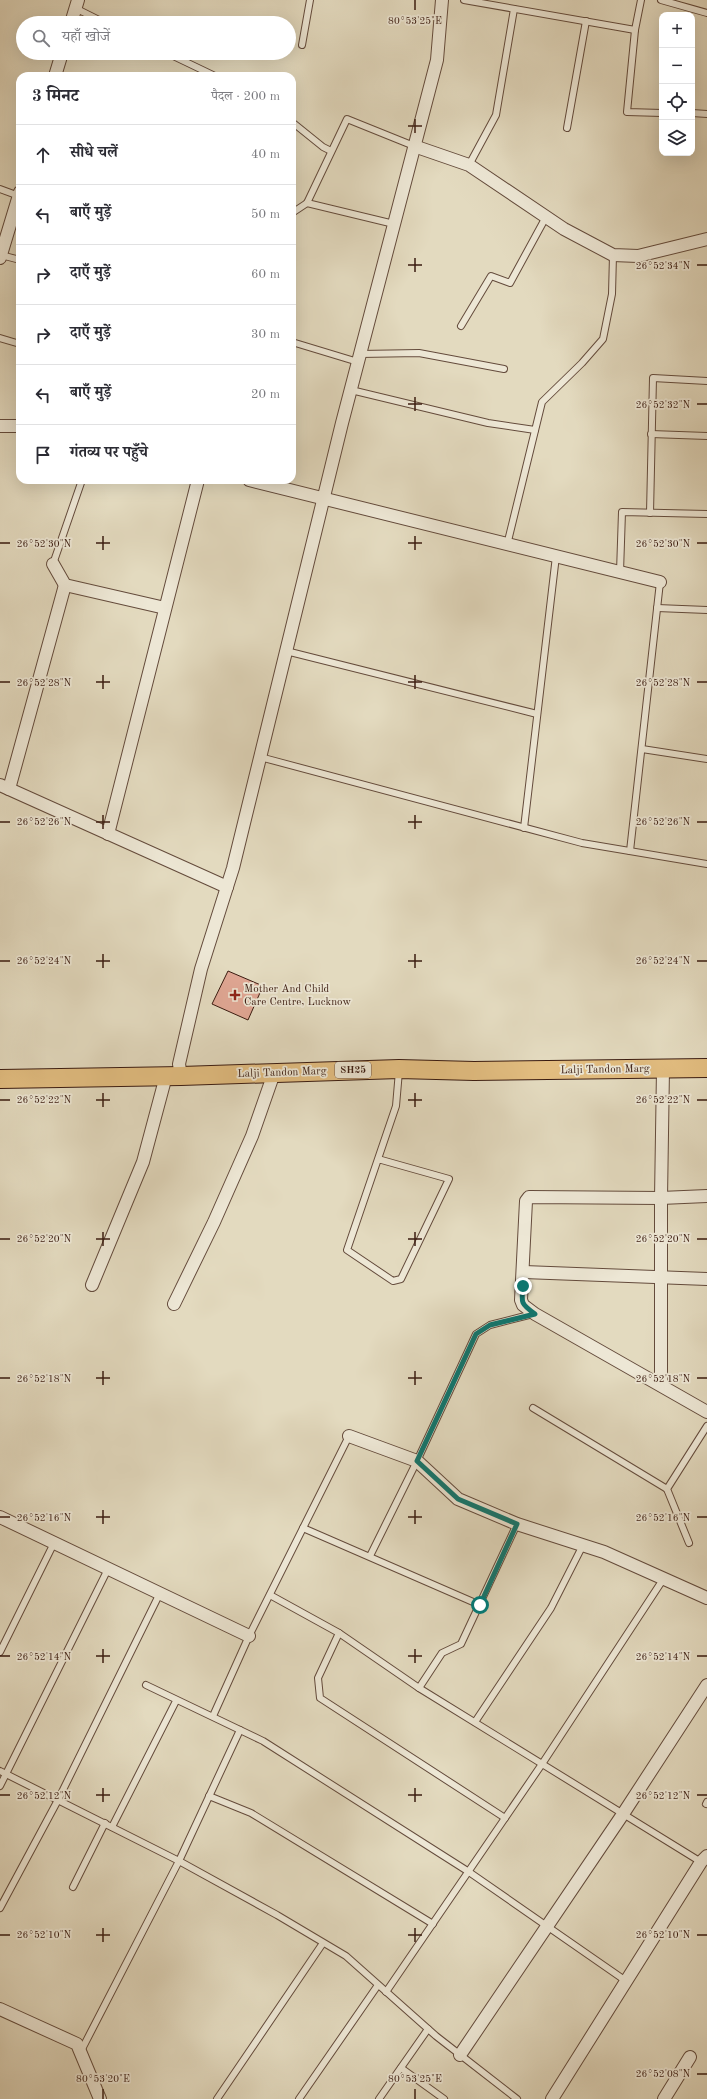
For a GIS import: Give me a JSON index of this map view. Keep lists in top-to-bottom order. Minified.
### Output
{"streets":{"main road":["SH25","Lalji Tandon Marg"]},"places":{"health":["Mother And Child Care Centre, Lucknow"]},"page":{"map_buttons":["+","−"],"search":"यहाँ खोजें","heading":["3 मिनट","पैदल · 200 m"],"list":[["सीधे चलें","40 m"],["बाएँ मुड़ें","50 m"],["दाएँ मुड़ें","60 m"],["दाएँ मुड़ें","30 m"],["बाएँ मुड़ें","20 m"],"गंतव्य पर पहुँचे"]},"coordinates":["80°53'25\"E","26°52'34\"N","26°52'32\"N","26°52'30\"N","26°52'28\"N","26°52'26\"N","26°52'24\"N","26°52'22\"N","26°52'20\"N","26°52'18\"N","26°52'16\"N","26°52'14\"N","26°52'12\"N","26°52'10\"N","26°52'08\"N","80°53'20\"E"]}
